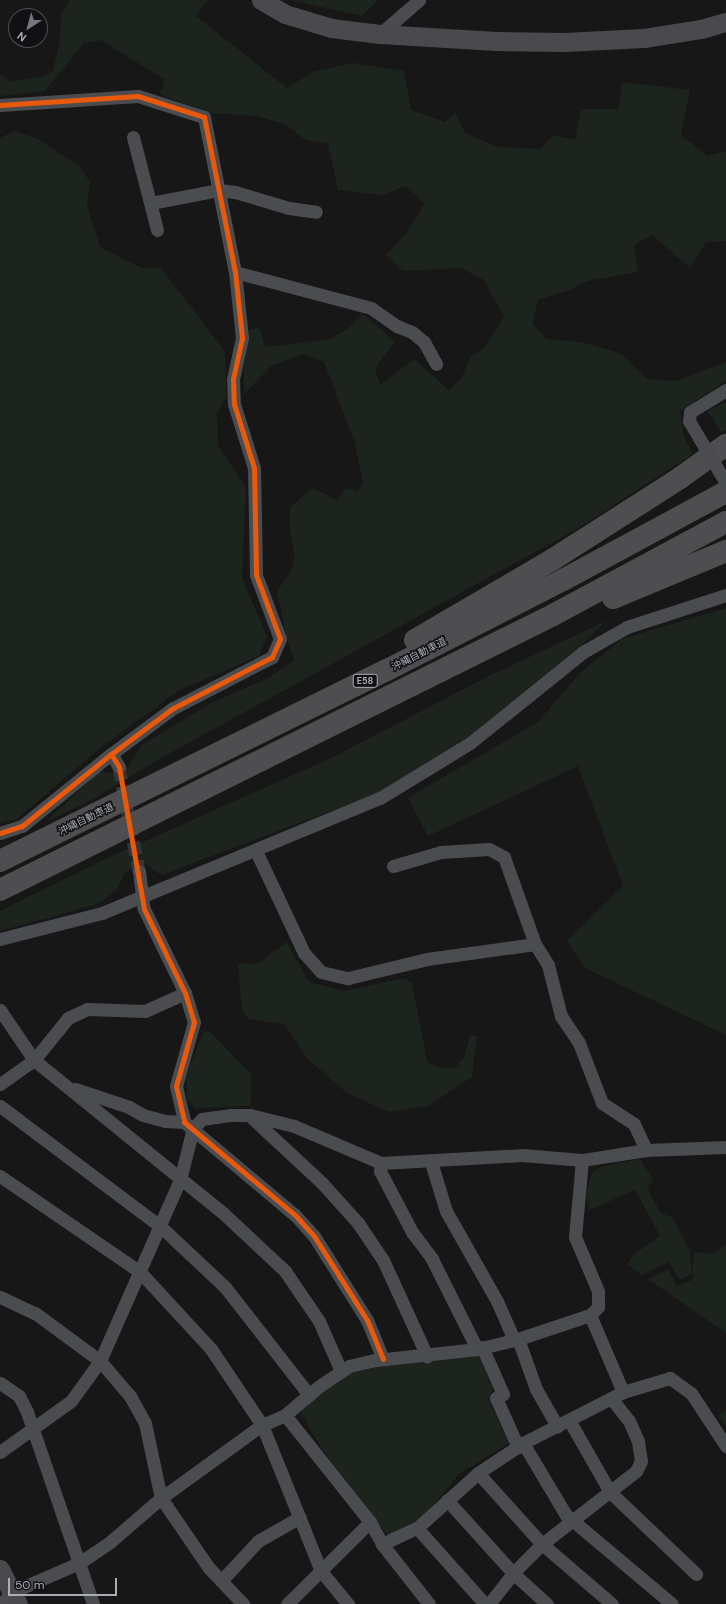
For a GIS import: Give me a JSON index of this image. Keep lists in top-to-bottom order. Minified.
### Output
{"streets":{"highway":["沖縄自動車道","E58"]},"scale_bar":"50 m","north":"bottom left"}
